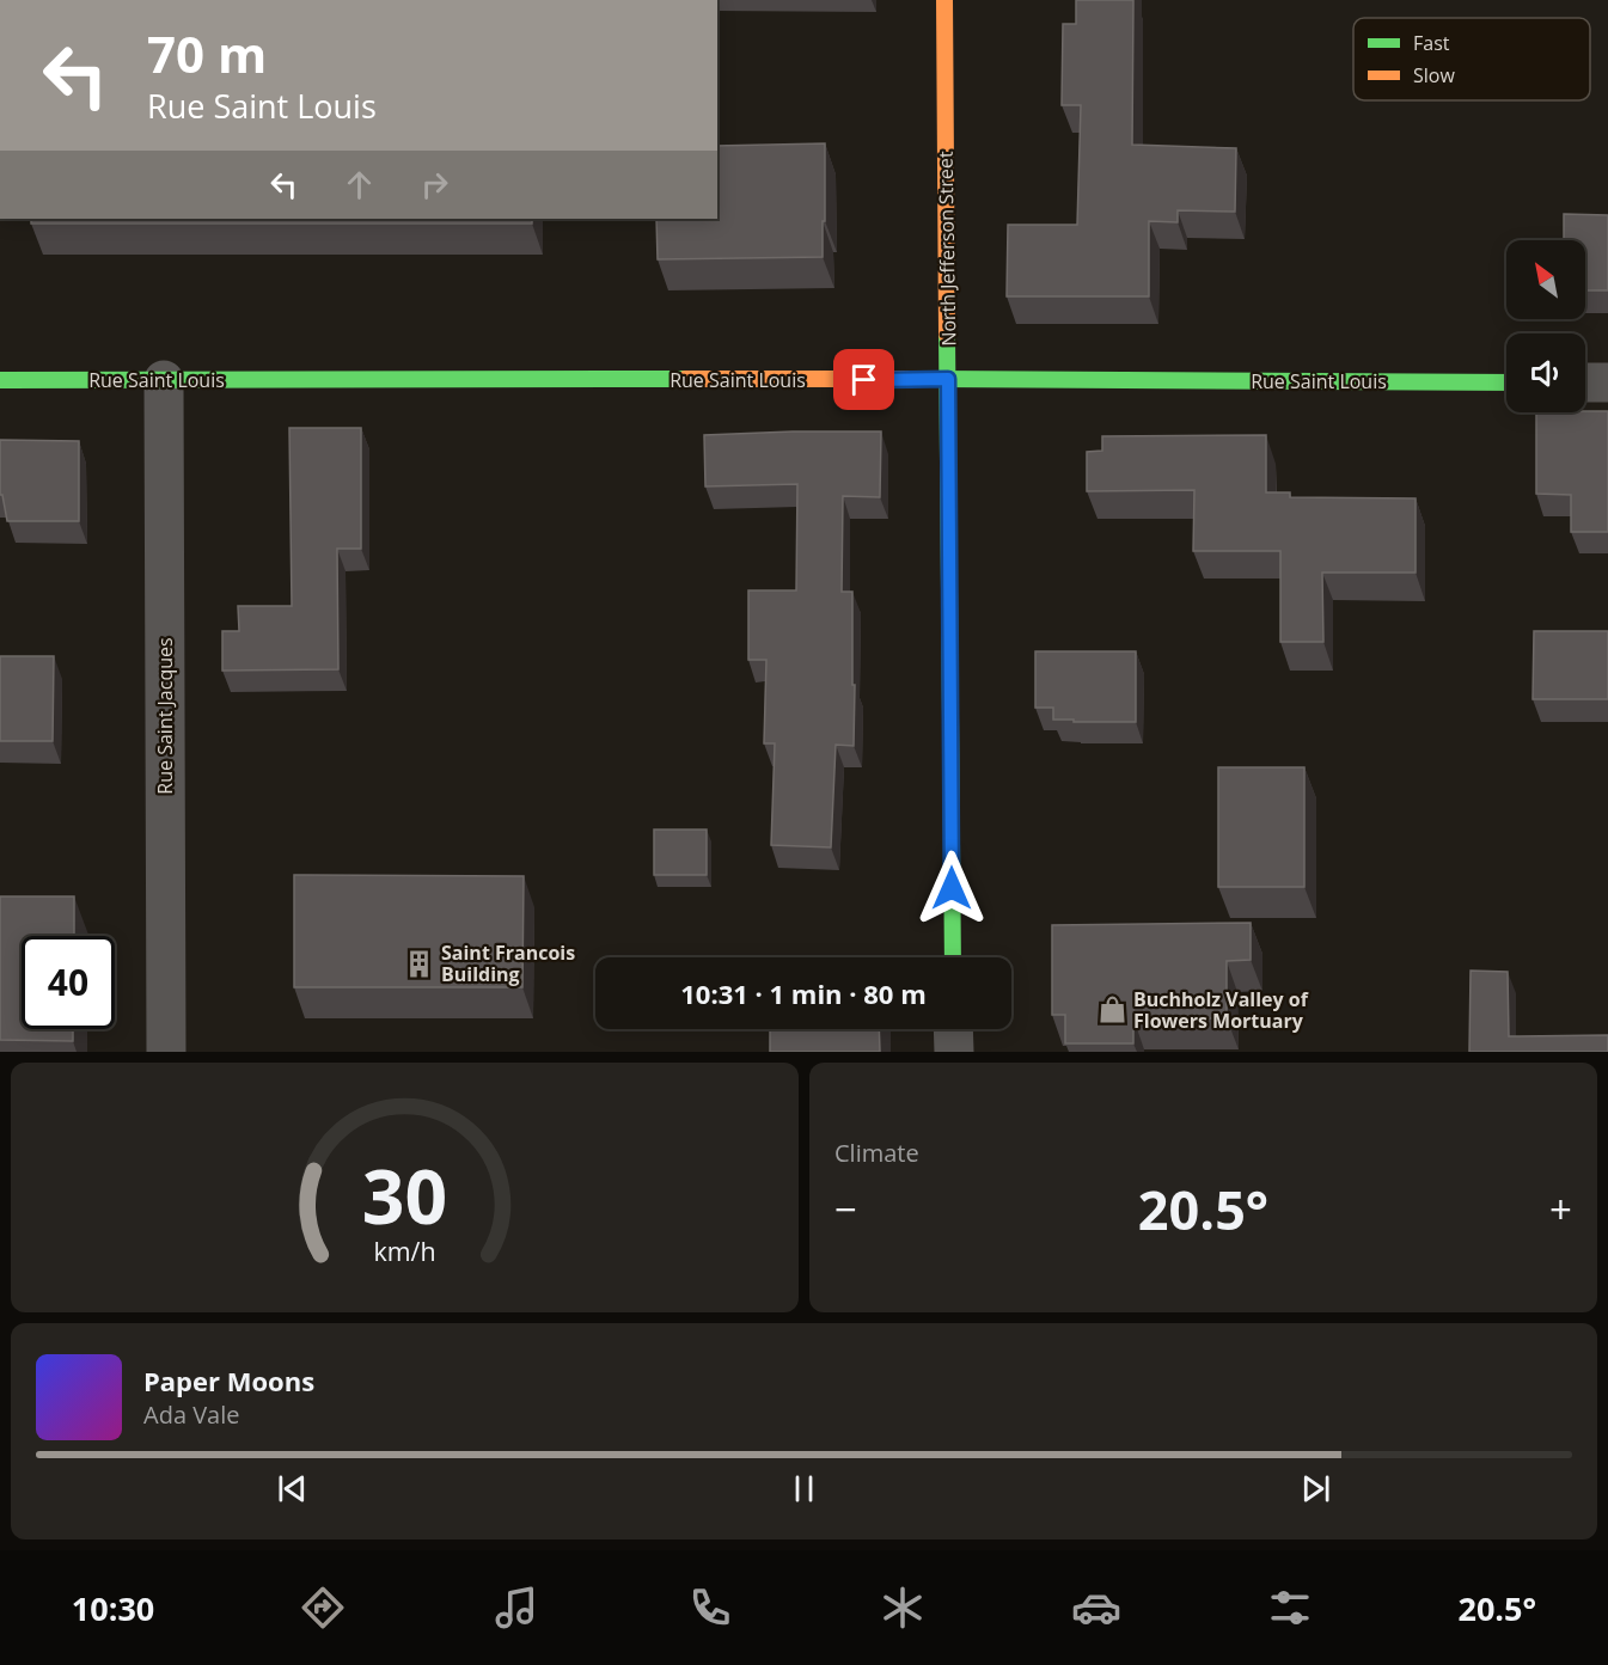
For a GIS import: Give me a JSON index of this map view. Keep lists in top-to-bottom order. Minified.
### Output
{"streets":{"street":["North Jefferson Street","Rue Saint Louis","Rue Saint Jacques"]},"crossings":[["North Jefferson Street","Rue Saint Louis"],["Rue Saint Louis","Rue Saint Jacques"]],"places":{"building":["Saint Francois Building"],"shop":["Buchholz Valley of Flowers Mortuary"]},"legend":["Fast","Slow"],"north":"top left","page":{"turn":["70 m","Rue Saint Louis"],"limit":"40","trip":"10:31 · 1 min · 80 m","tile":"Climate","heat":["−","20.5°","+"],"song":["Paper Moons","Ada Vale"],"tabs":["10:30","20.5°"],"gauge":["30","km/h"]}}
